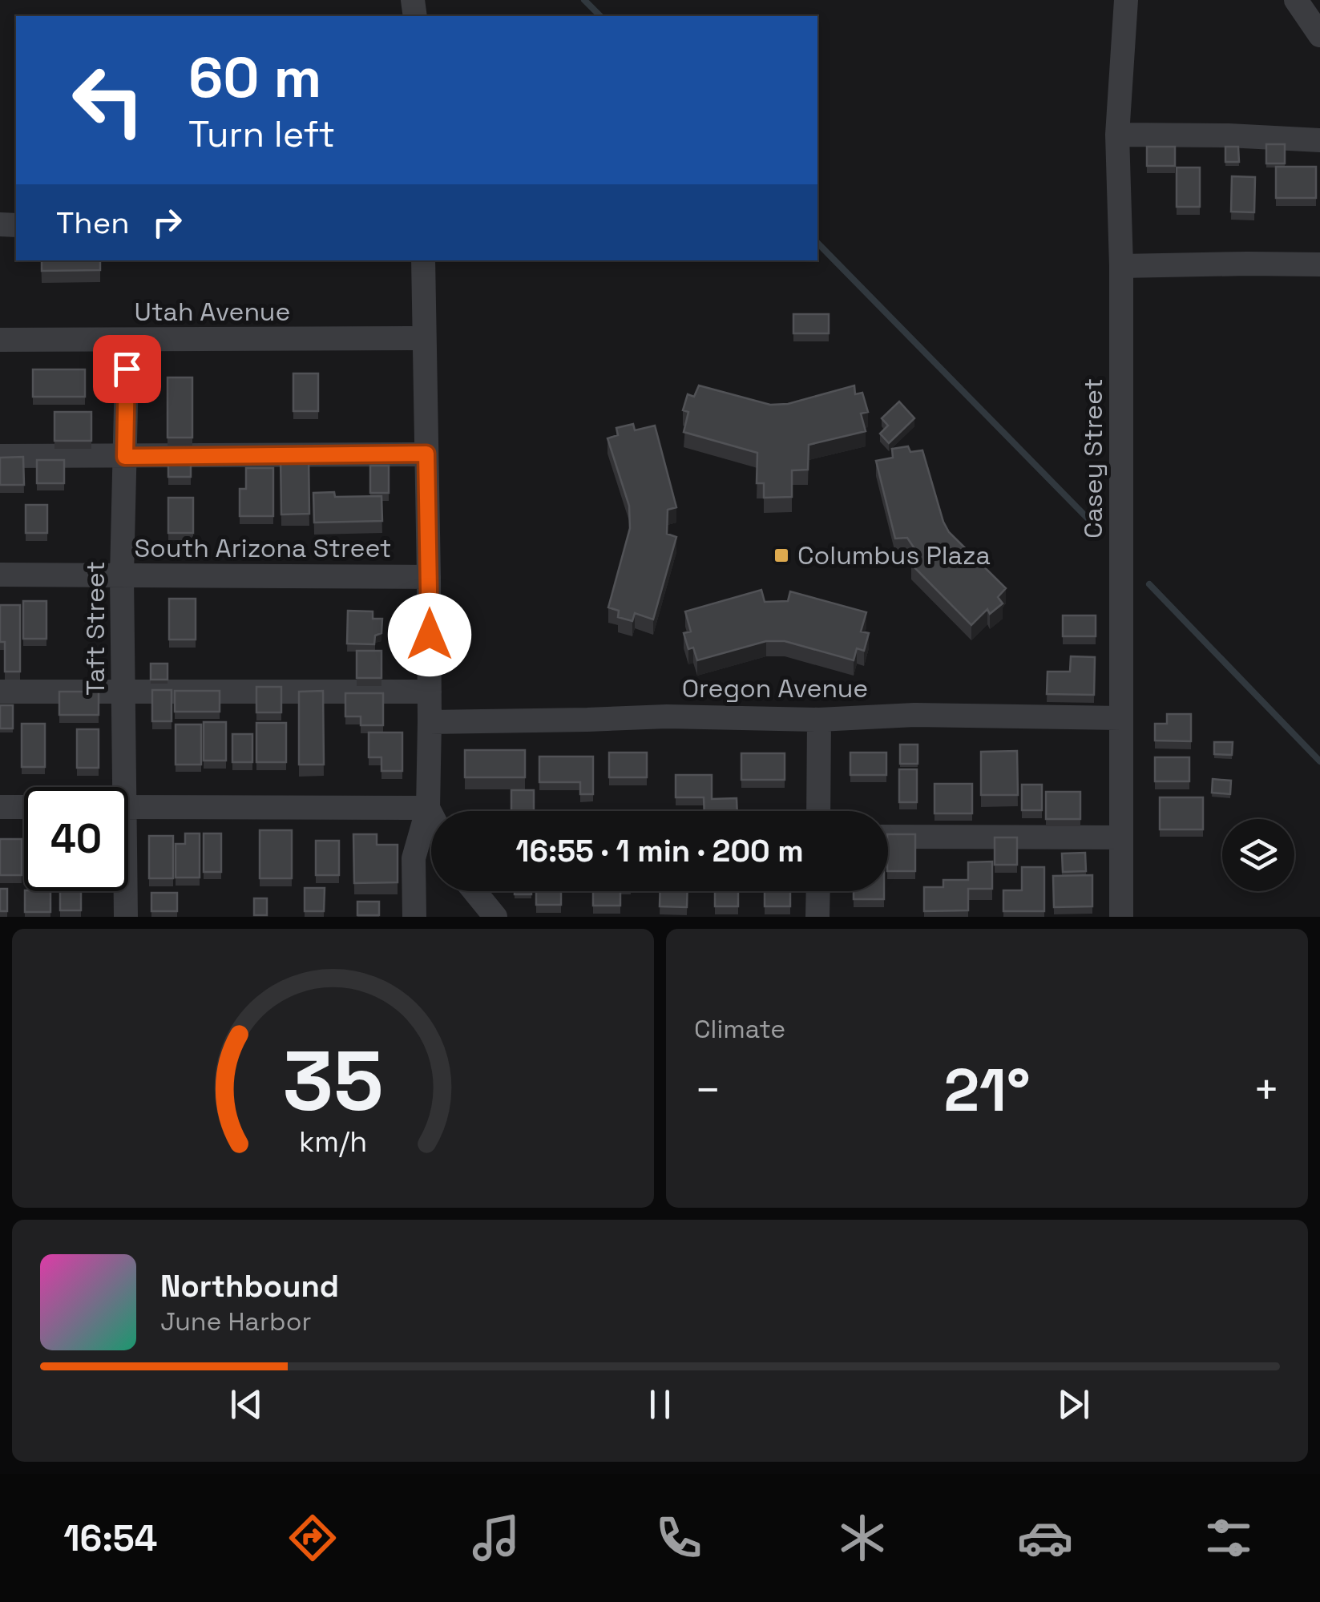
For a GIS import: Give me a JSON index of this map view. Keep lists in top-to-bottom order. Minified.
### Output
{"streets":{"street":["Utah Avenue","Casey Street","South Arizona Street","Taft Street","Oregon Avenue"]},"crossings":[["Utah Avenue","Taft Street"],["Casey Street","Oregon Avenue"],["South Arizona Street","Taft Street"]],"places":{"transit":["Columbus Plaza"]},"page":{"turn":["60 m","Turn left"],"then":"Then","limit":"40","trip":"16:55 · 1 min · 200 m","tile":"Climate","heat":["−","21°","+"],"song":["Northbound","June Harbor"],"tabs":"16:54","gauge":["35","km/h"]}}
